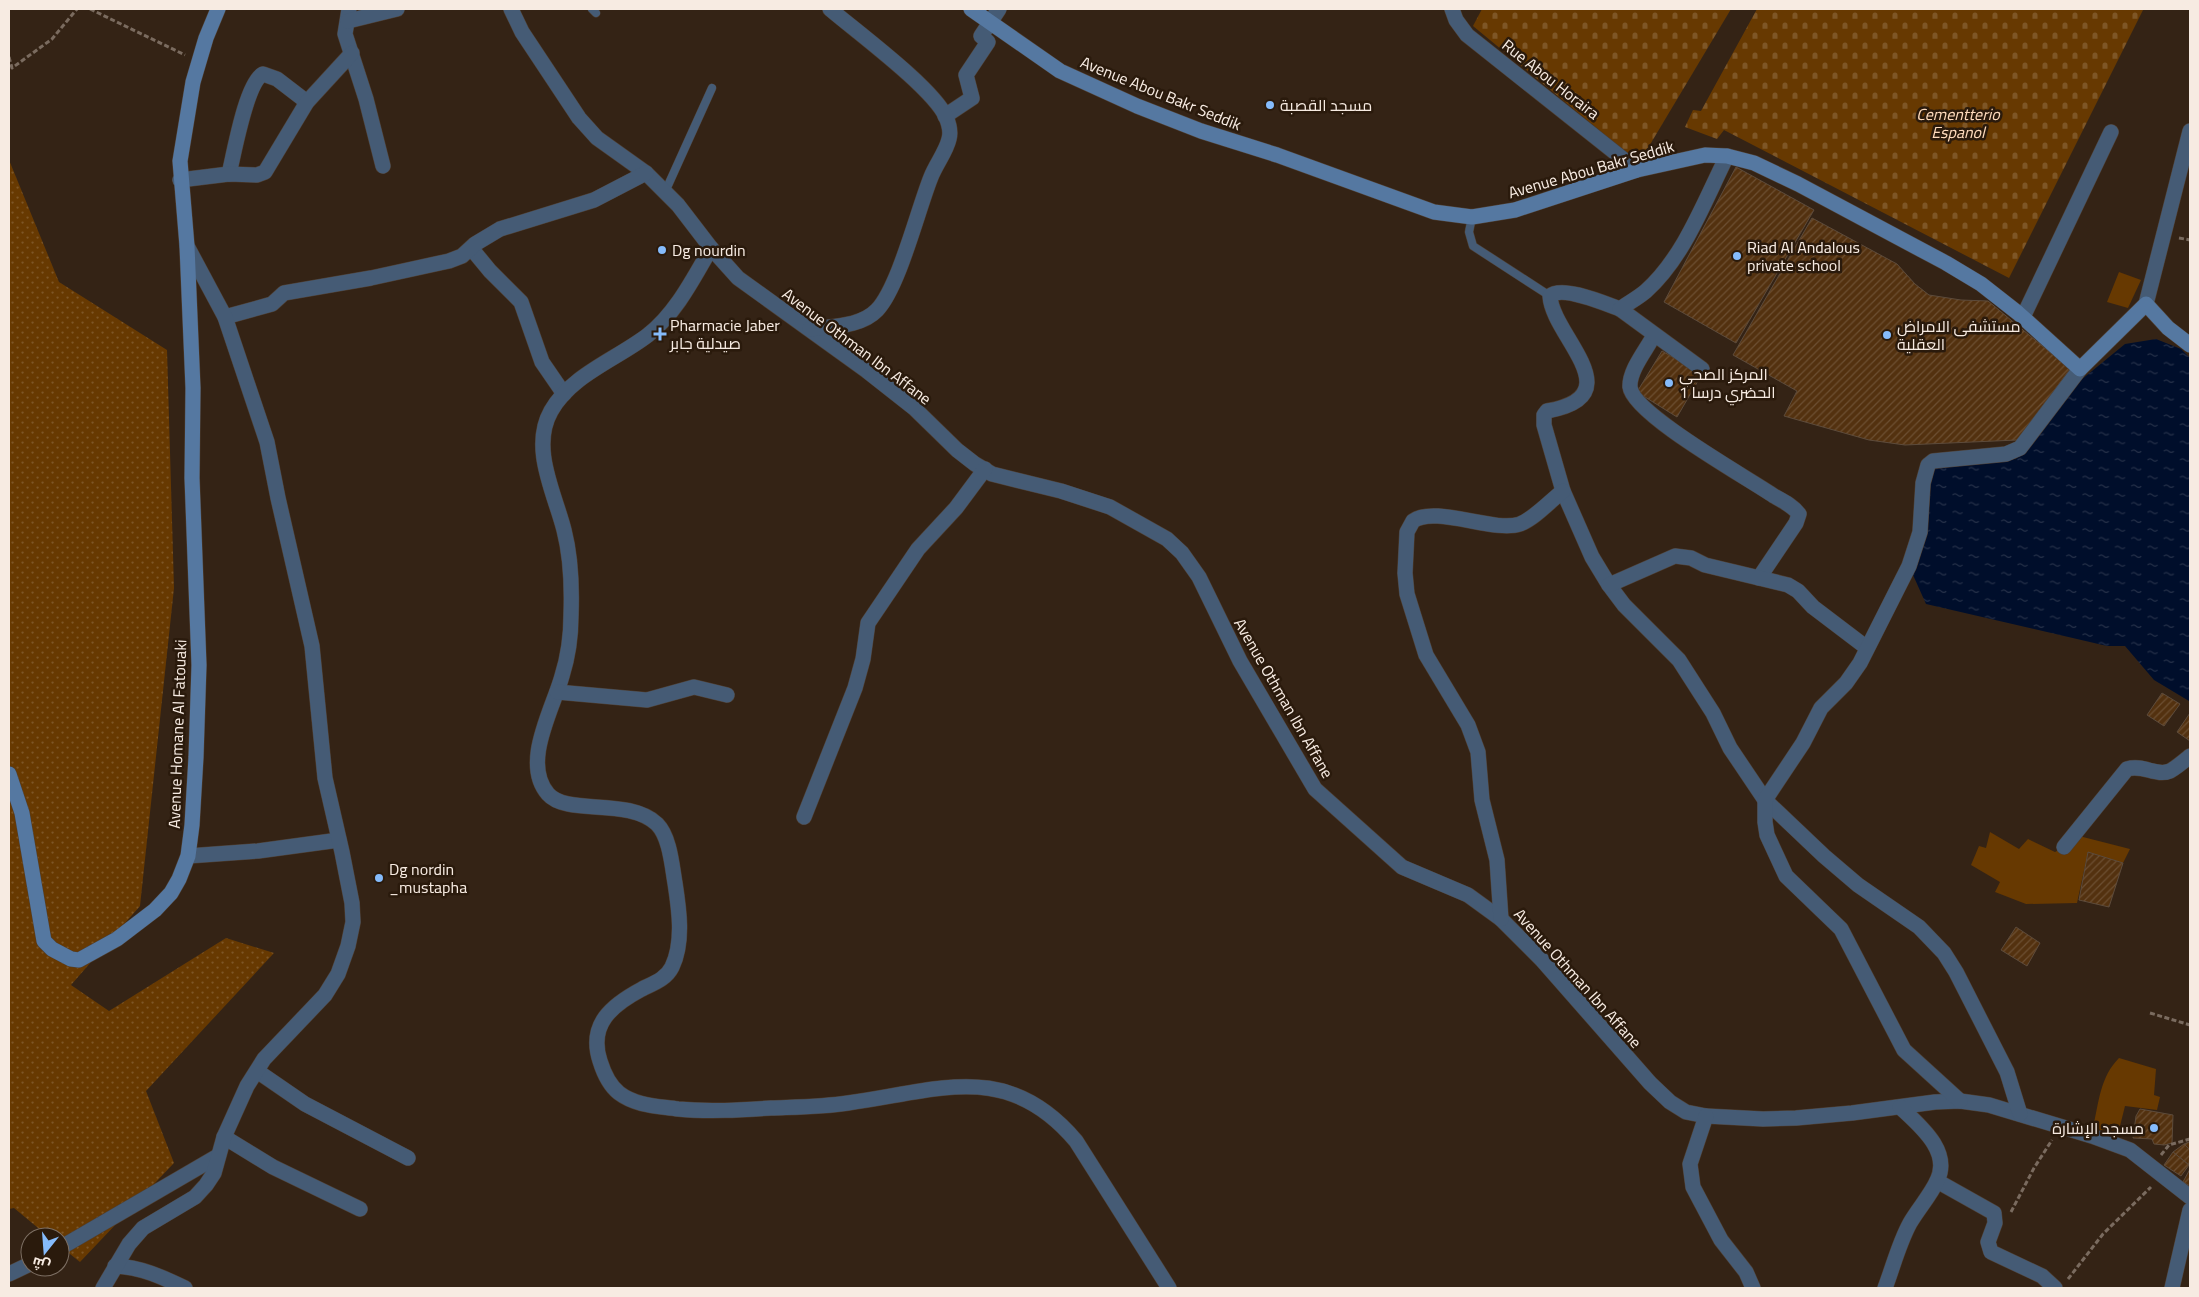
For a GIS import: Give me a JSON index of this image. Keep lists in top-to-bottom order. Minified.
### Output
{"streets":{"street":["Rue Abou Horaira","Avenue Abou Bakr Seddik","Avenue Othman Ibn Affane","Avenue Homane Al Fatouaki"]},"crossings":[["Rue Abou Horaira","Avenue Abou Bakr Seddik"]],"parks":["Cementterio Espanol"],"places":{"other":["مسجد القصبة","Dg nourdin","Riad Al Andalous private school","مستشفى الامراض العقلية","المركز الصحي الحضري درسا 1","Dg nordin _mustapha","مسجد الإشارة"],"health":["Pharmacie Jaber صيدلية جابر"]},"north":"bottom"}
